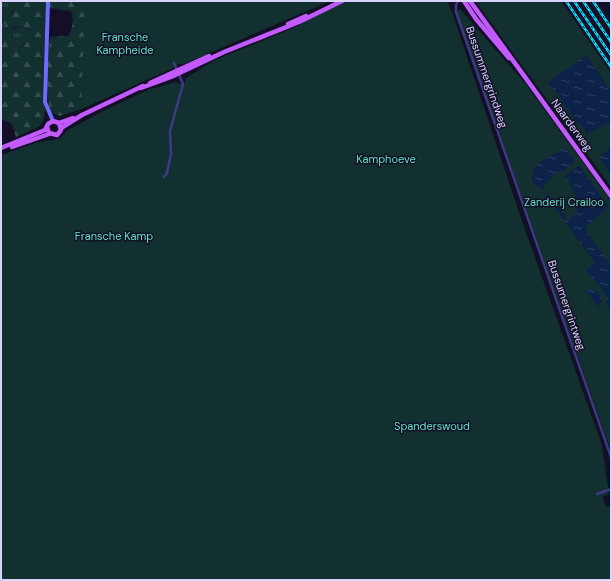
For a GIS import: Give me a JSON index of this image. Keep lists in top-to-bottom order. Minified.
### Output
{"streets":{"main road":["Naarderweg"],"street":["Bussummergrindweg","Bussumergrintweg"]},"crossings":[["Bussummergrindweg","Bussumergrintweg"]],"parks":["Fransche Kampheide","Kamphoeve","Zanderij Crailoo","Fransche Kamp","Spanderswoud"]}
